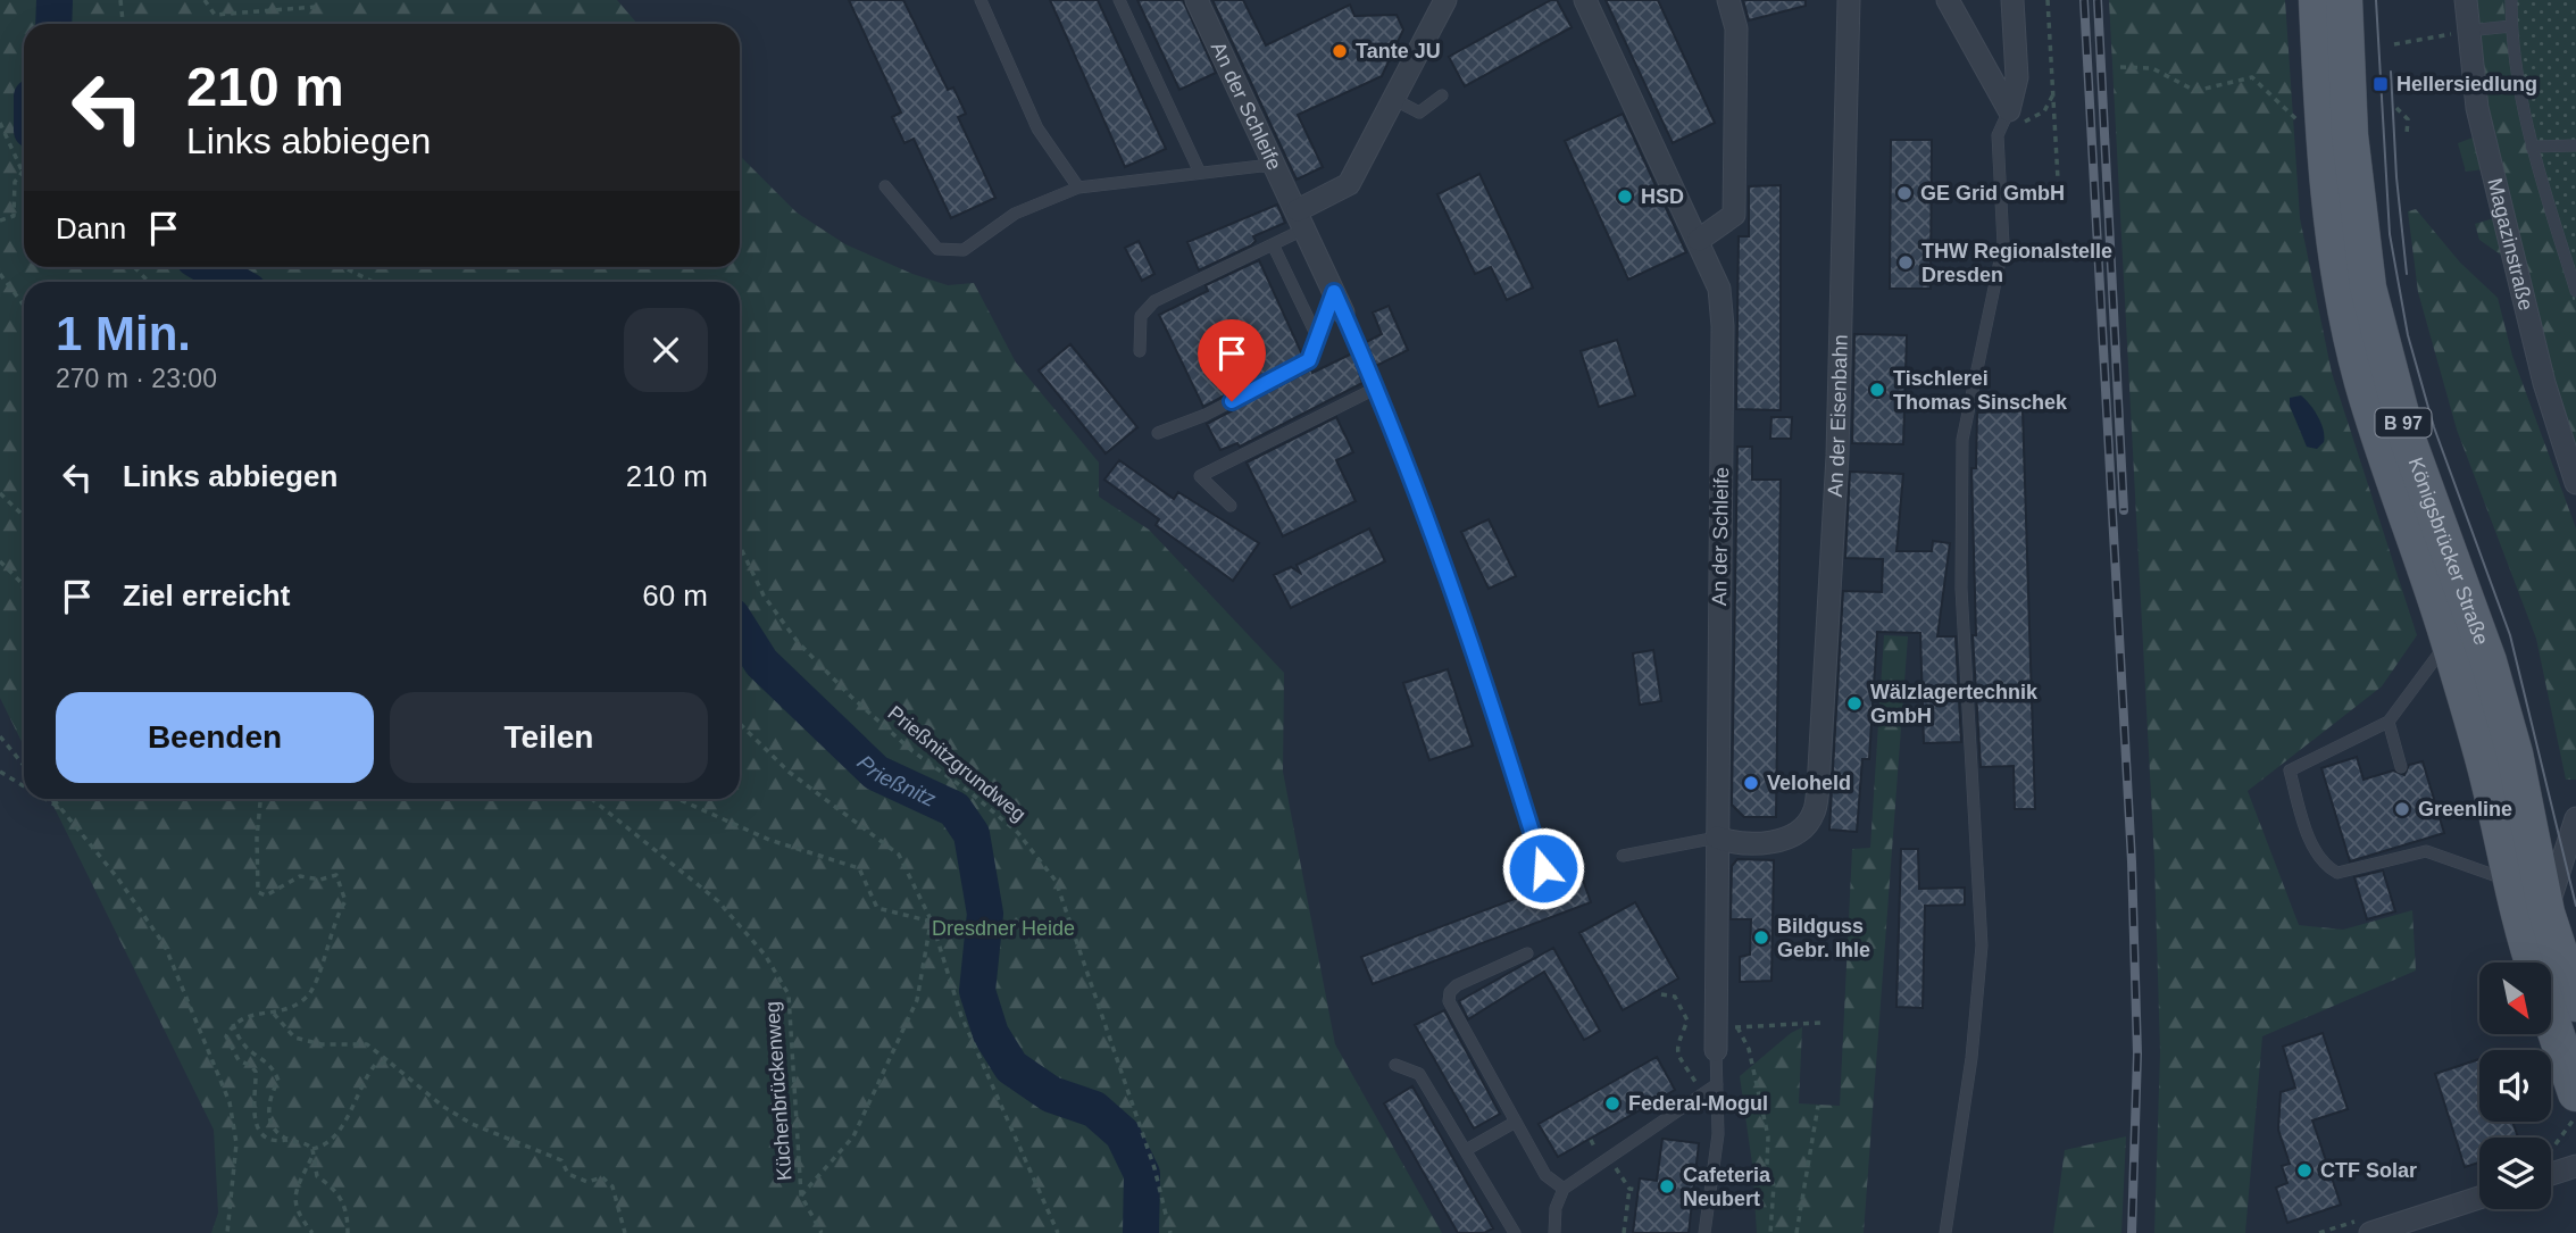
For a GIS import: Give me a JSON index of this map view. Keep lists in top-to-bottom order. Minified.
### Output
{"streets":{"main road":["B 97","Königsbrücker Straße"],"street":["An der Schleife","Magazinstraße","An der Eisenbahn"],"path":["Prießnitzgrundweg","Küchenbrückenweg"]},"crossings":[["An der Schleife","An der Eisenbahn"]],"water":["Prießnitz"],"parks":["Dresdner Heide"],"places":{"other":["Tante JU","GE Grid GmbH","HSD","THW Regionalstelle Dresden","Tischlerei Thomas Sinschek","Wälzlagertechnik GmbH","Veloheld","Greenline","Bildguss Gebr. Ihle","Federal-Mogul","CTF Solar","Cafeteria Neubert"],"transit":["Hellersiedlung"]},"north":"bottom right","page":{"turn":["210 m","Links abbiegen"],"then":"Dann","heading":["1 Min.","270 m · 23:00"],"list":[{"name":"Links abbiegen","value":"210 m"},{"name":"Ziel erreicht","value":"60 m"}],"buttons":["Beenden","Teilen"]}}
